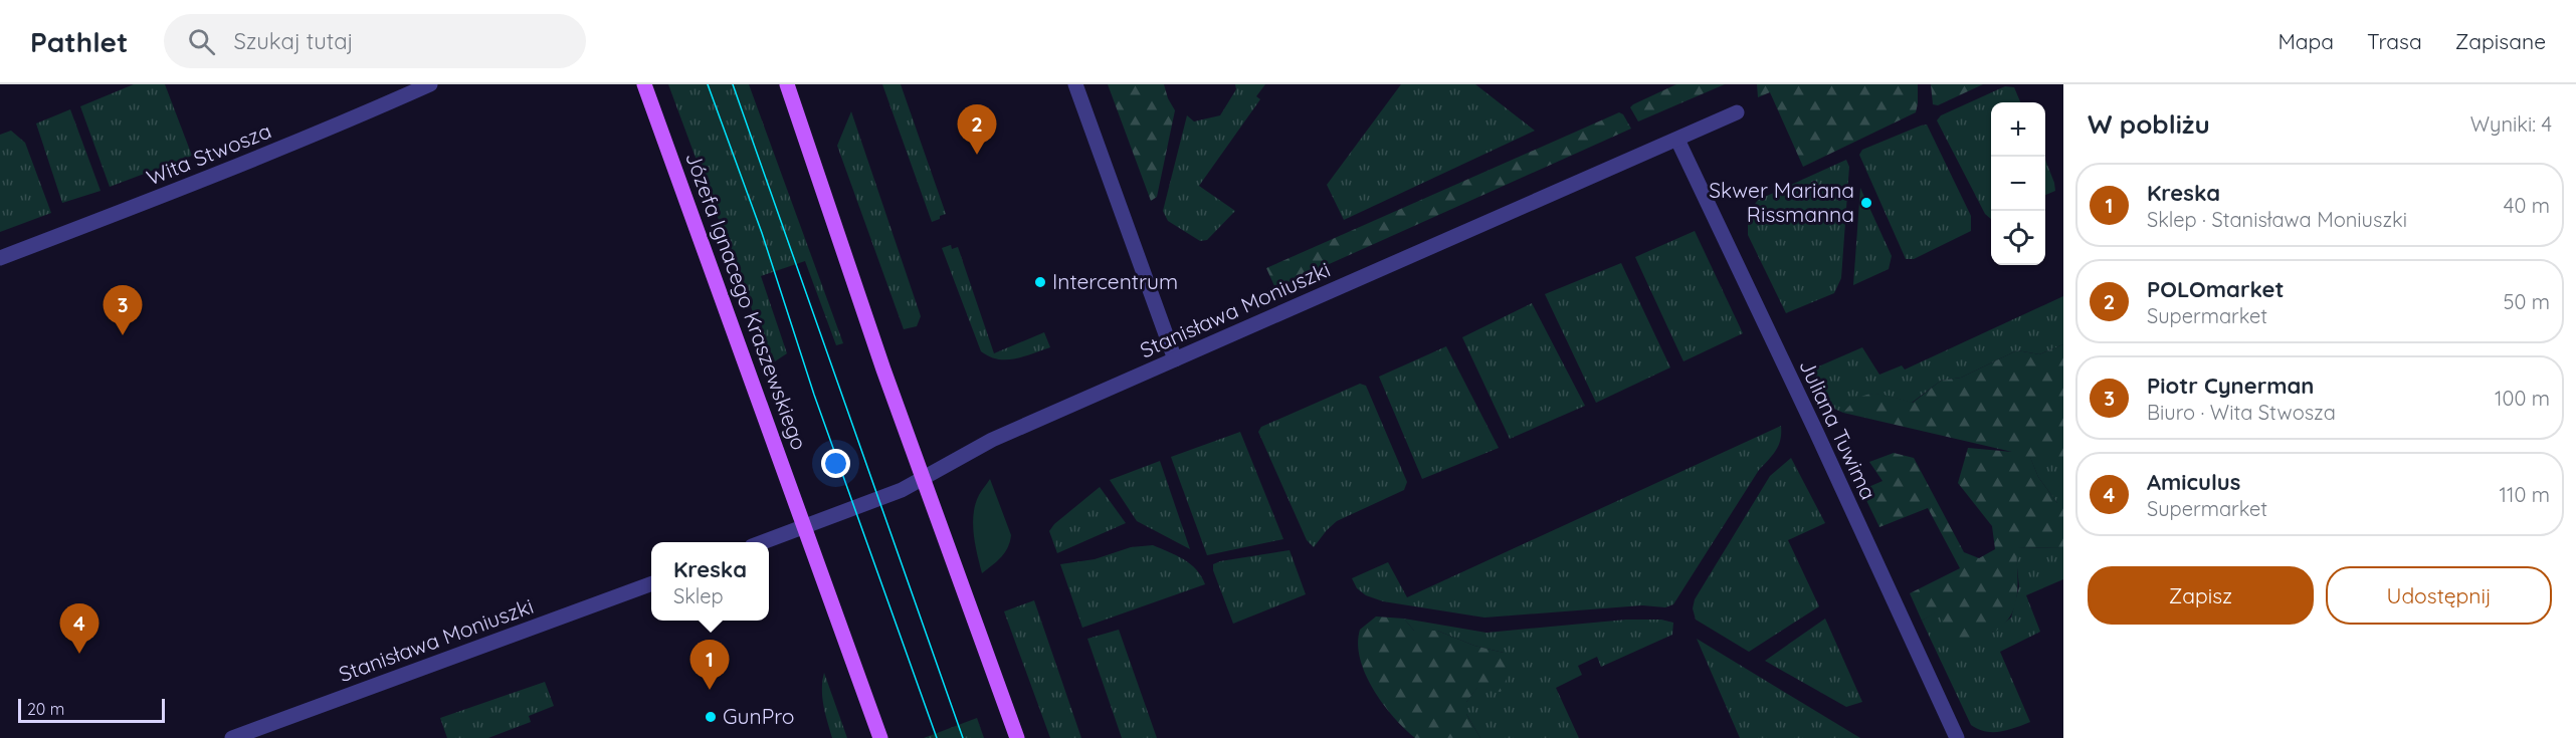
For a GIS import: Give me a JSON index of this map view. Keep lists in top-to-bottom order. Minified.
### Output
{"streets":{"main road":["Józefa Ignacego Kraszewskiego"],"street":["Wita Stwosza","Stanisława Moniuszki","Juliana Tuwima"]},"crossings":[["Józefa Ignacego Kraszewskiego","Stanisława Moniuszki"],["Stanisława Moniuszki","Juliana Tuwima"]],"places":["Skwer Mariana Rissmanna","Intercentrum","GunPro"],"scale_bar":"20 m","page":{"header":"Pathlet","search":"Szukaj tutaj","nav":["Mapa","Trasa","Zapisane"],"heading":["W pobliżu","Wyniki: 4"],"map_buttons":["+","−"],"pins":["2","3","4","1"],"list":[{"mark":"1","name":"Kreska","note":"Sklep · Stanisława Moniuszki","value":"40 m"},{"mark":"2","name":"POLOmarket","note":"Supermarket","value":"50 m"},{"mark":"3","name":"Piotr Cynerman","note":"Biuro · Wita Stwosza","value":"100 m"},{"mark":"4","name":"Amiculus","note":"Supermarket","value":"110 m"}],"popup":["Kreska","Sklep"],"buttons":["Zapisz","Udostępnij"],"scale":"20 m"}}
